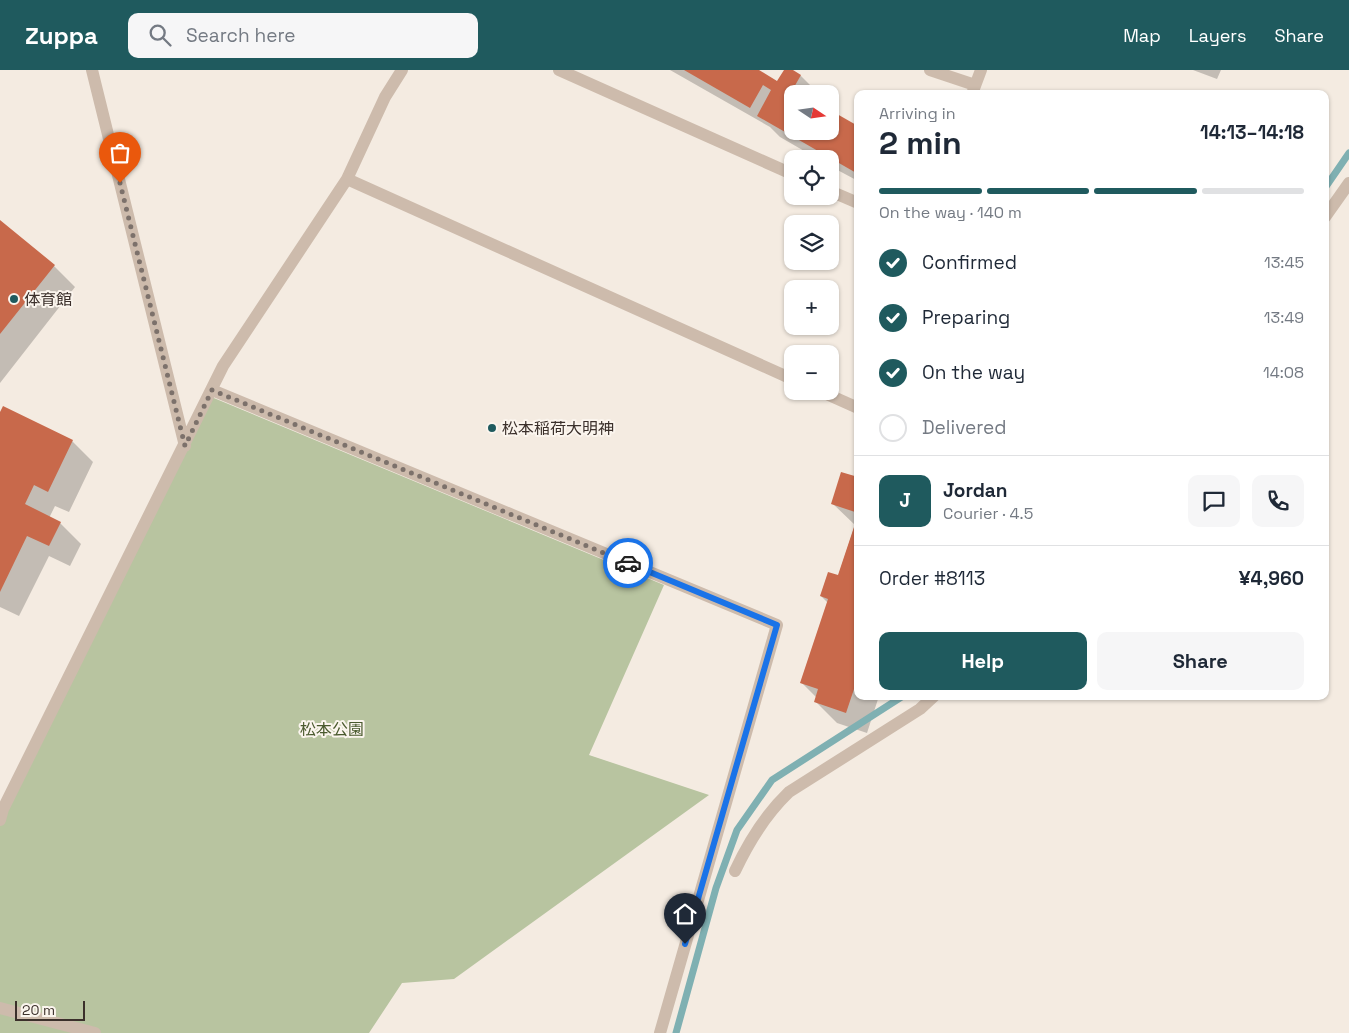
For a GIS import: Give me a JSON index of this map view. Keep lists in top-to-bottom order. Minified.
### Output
{"parks":["松本公園"],"places":["体育館","松本稲荷大明神"],"scale_bar":"20 m","north":"right","page":{"header":"Zuppa","search":"Search here","nav":["Map","Layers","Share"],"map_buttons":["+","−"],"heading":["2 min","Arriving in","14:13–14:18"],"panel":["Jordan","Courier · 4.5","Order #8113","¥4,960"],"bar":"On the way · 140 m","list":[["Confirmed","13:45"],["Preparing","13:49"],["On the way","14:08"],"Delivered"],"round":"J","buttons":["Help","Share"],"scale":"20 m"}}
